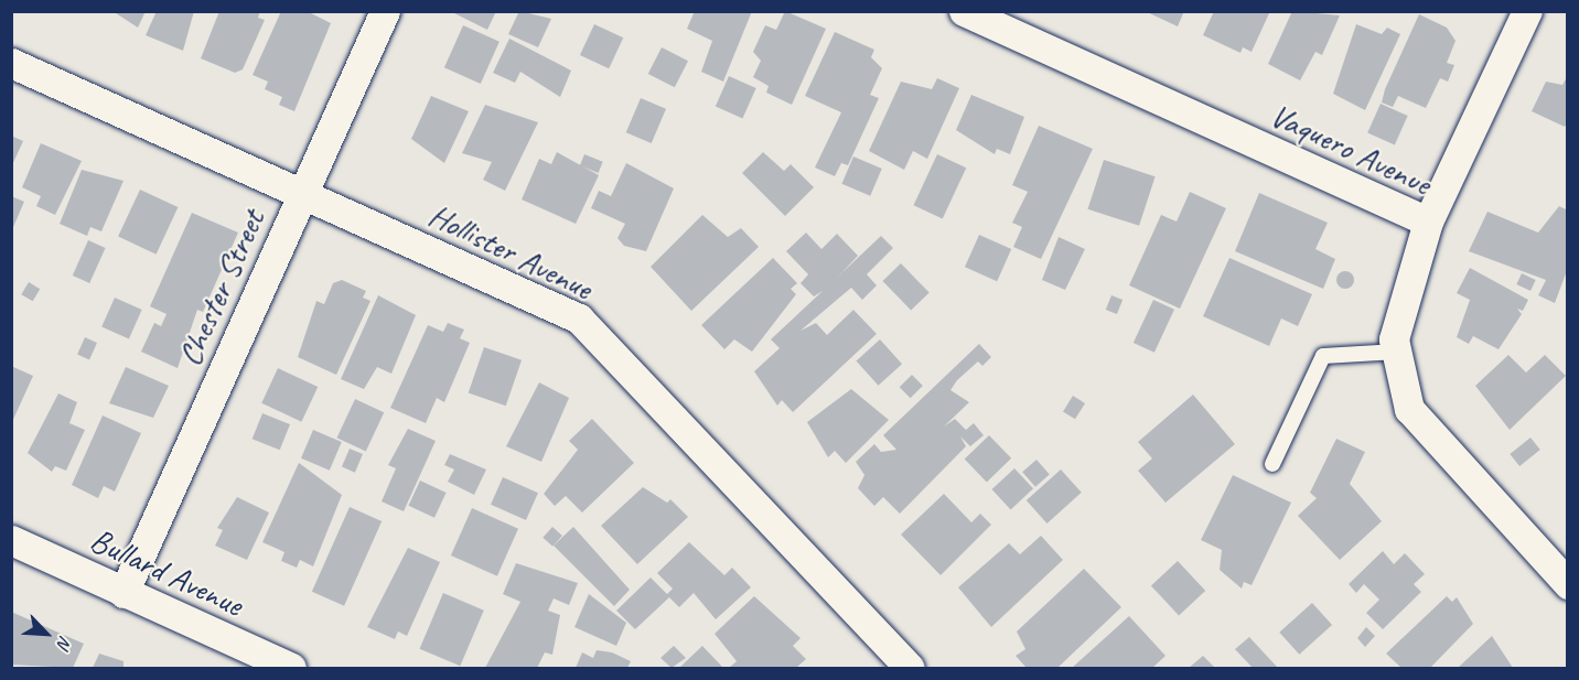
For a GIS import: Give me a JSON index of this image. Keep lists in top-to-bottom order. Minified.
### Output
{"streets":{"street":["Vaquero Avenue","Hollister Avenue","Chester Street","Bullard Avenue"]},"crossings":[["Hollister Avenue","Chester Street"],["Chester Street","Bullard Avenue"]],"north":"bottom right"}
